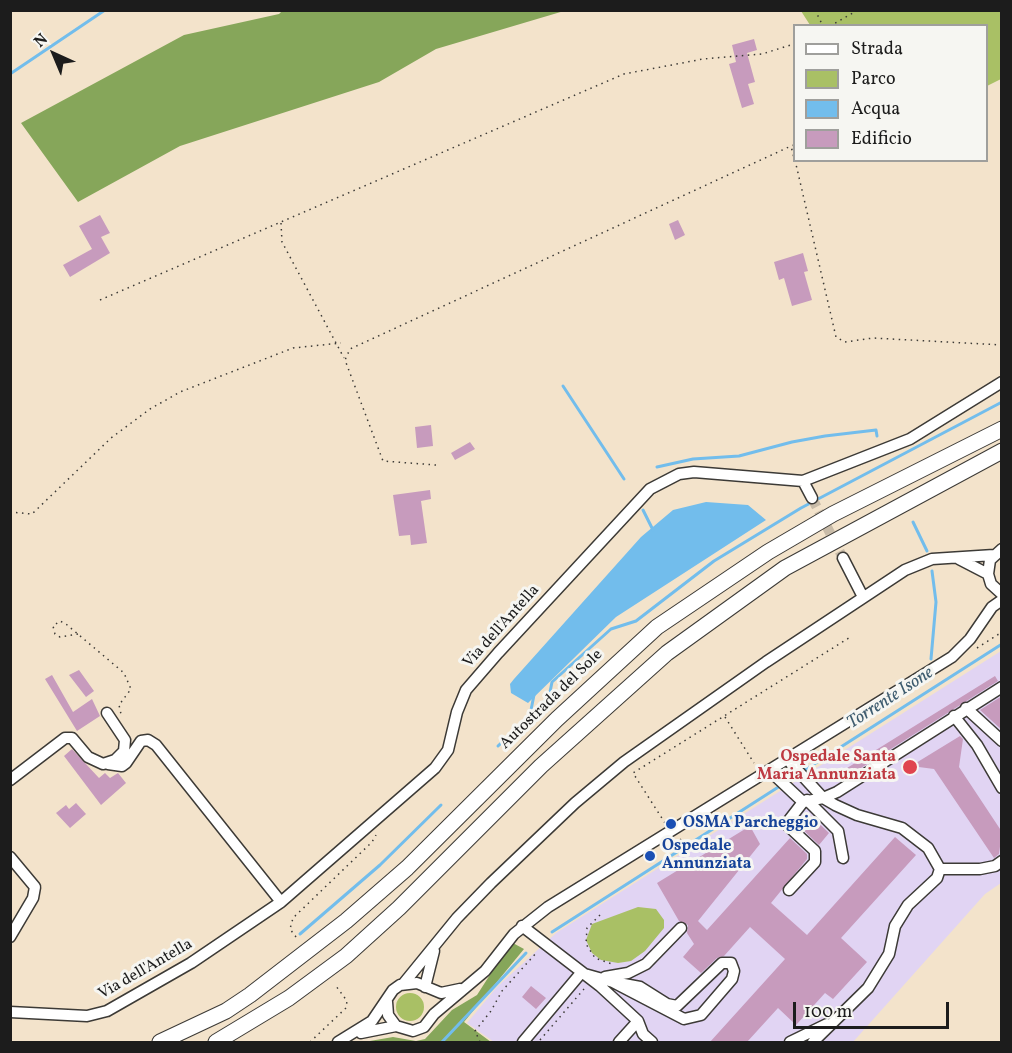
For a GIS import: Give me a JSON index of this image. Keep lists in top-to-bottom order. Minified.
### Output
{"streets":{"highway":["Autostrada del Sole"],"street":["Via dell'Antella"]},"water":["Torrente Isone"],"places":["Ospedale Santa Maria Annunziata","OSMA Parcheggio","Ospedale Annunziata"],"legend":["Strada","Parco","Acqua","Edificio"],"scale_bar":"100 m","north":"top left"}
